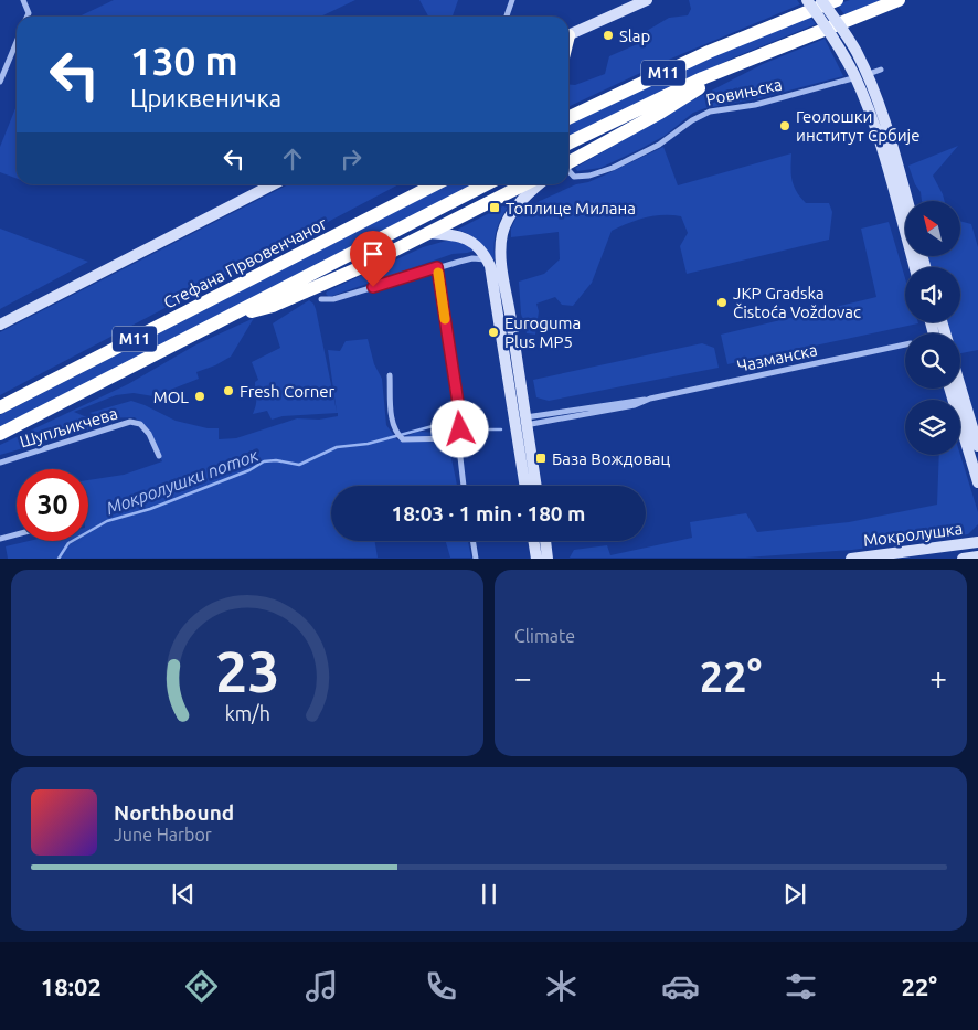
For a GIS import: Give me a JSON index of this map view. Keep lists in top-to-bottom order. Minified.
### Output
{"streets":{"highway":["M11","Стефана Првовенчаног"],"main road":["Мокролушка"],"street":["Ровињска","Чазманска","Шупљикчева"]},"water":["Мокролушки поток"],"places":{"other":["Slap","Геолошки институт Србије","JKP Gradska Čistoća Voždovac","Euroguma Plus MP5","Fresh Corner","MOL"],"transit":["Топлице Милана","База Вождовац"]},"north":"top left","page":{"turn":["130 m","Цриквеничка"],"limit":"30","trip":"18:03 · 1 min · 180 m","tile":"Climate","heat":["−","22°","+"],"song":["Northbound","June Harbor"],"tabs":["18:02","22°"],"gauge":["23","km/h"]}}
